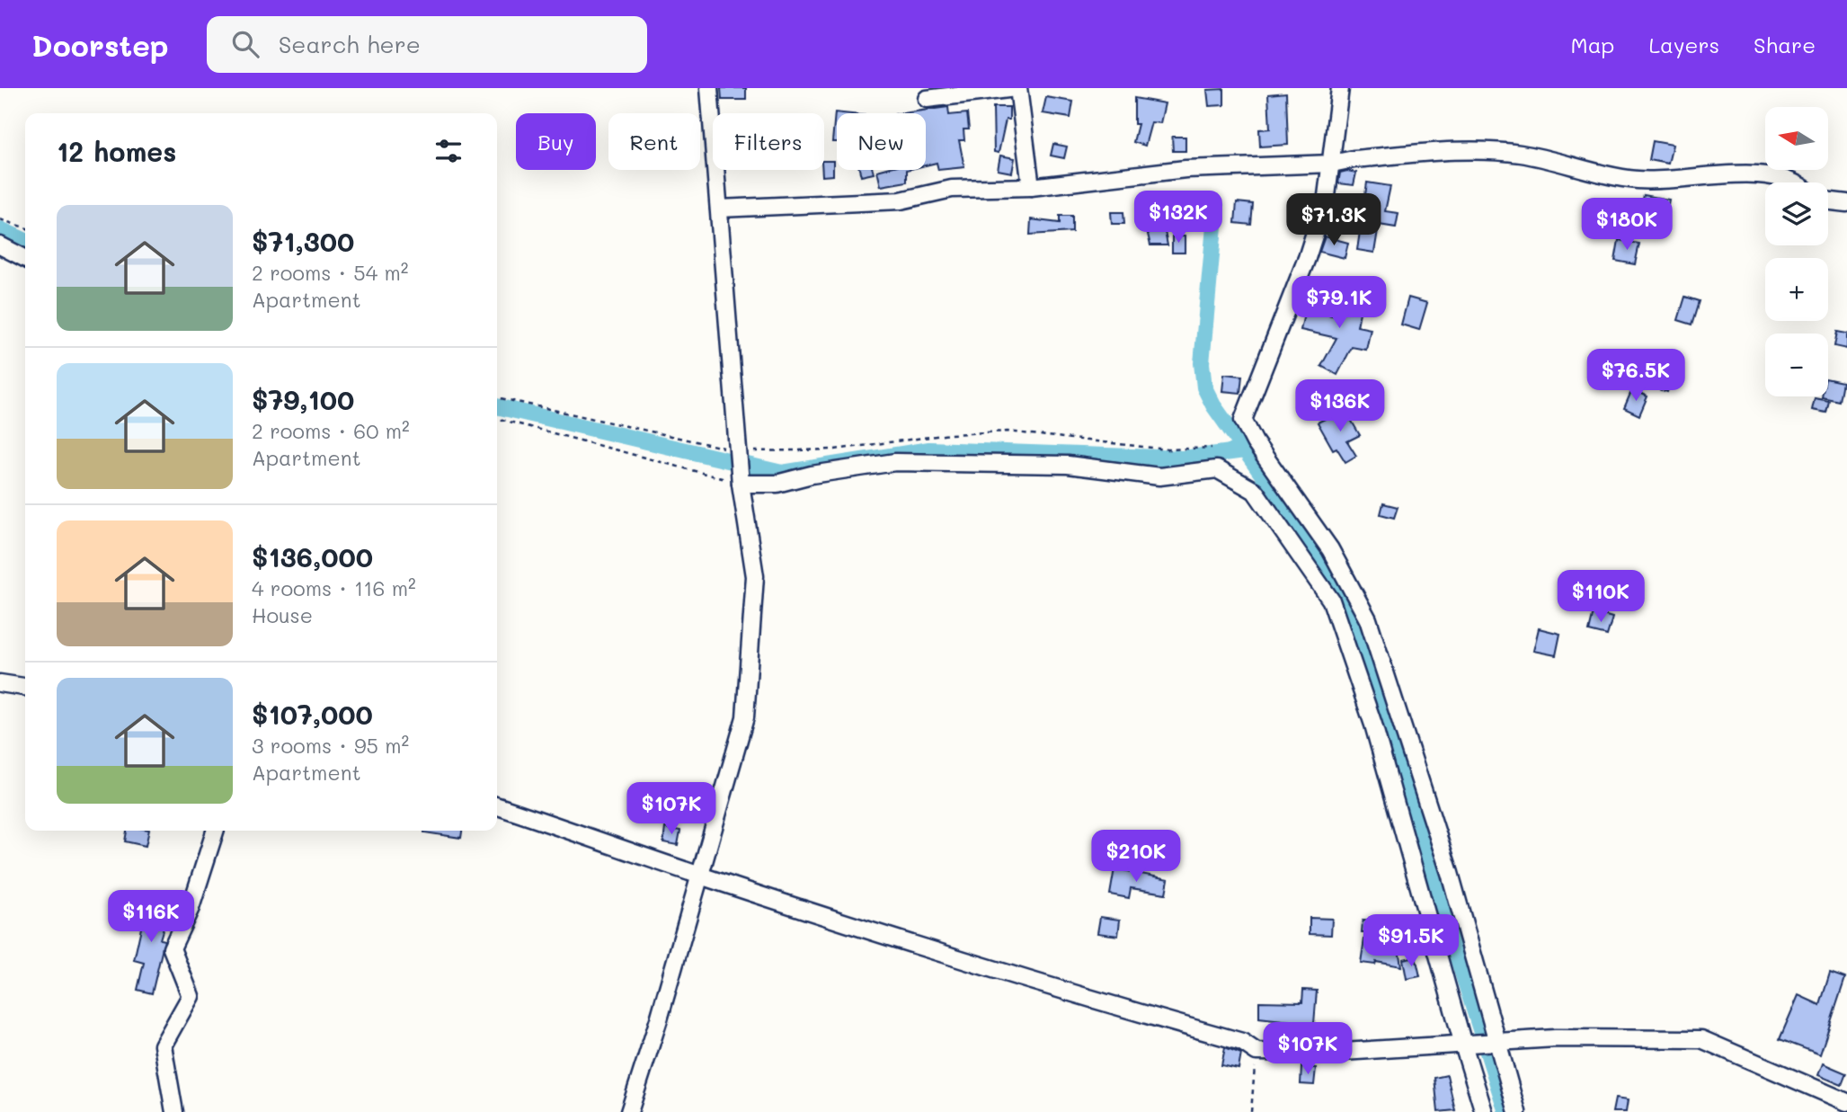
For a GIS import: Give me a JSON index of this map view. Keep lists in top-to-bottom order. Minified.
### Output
{"north":"left","page":{"header":"Doorstep","search":"Search here","nav":["Map","Layers","Share"],"map_buttons":["+","−"],"chip":["Buy","Rent","Filters","New"],"heading":"12 homes","list":[{"name":"$71,300","note":"2 rooms · 54 m² · Apartment"},{"name":"$79,100","note":"2 rooms · 60 m² · Apartment"},{"name":"$136,000","note":"4 rooms · 116 m² · House"},{"name":"$107,000","note":"3 rooms · 95 m² · Apartment"}],"price":["$132K","$71.3K","$180K","$79.1K","$76.5K","$136K","$110K","$107K","$210K","$116K","$91.5K","$107K"]}}
